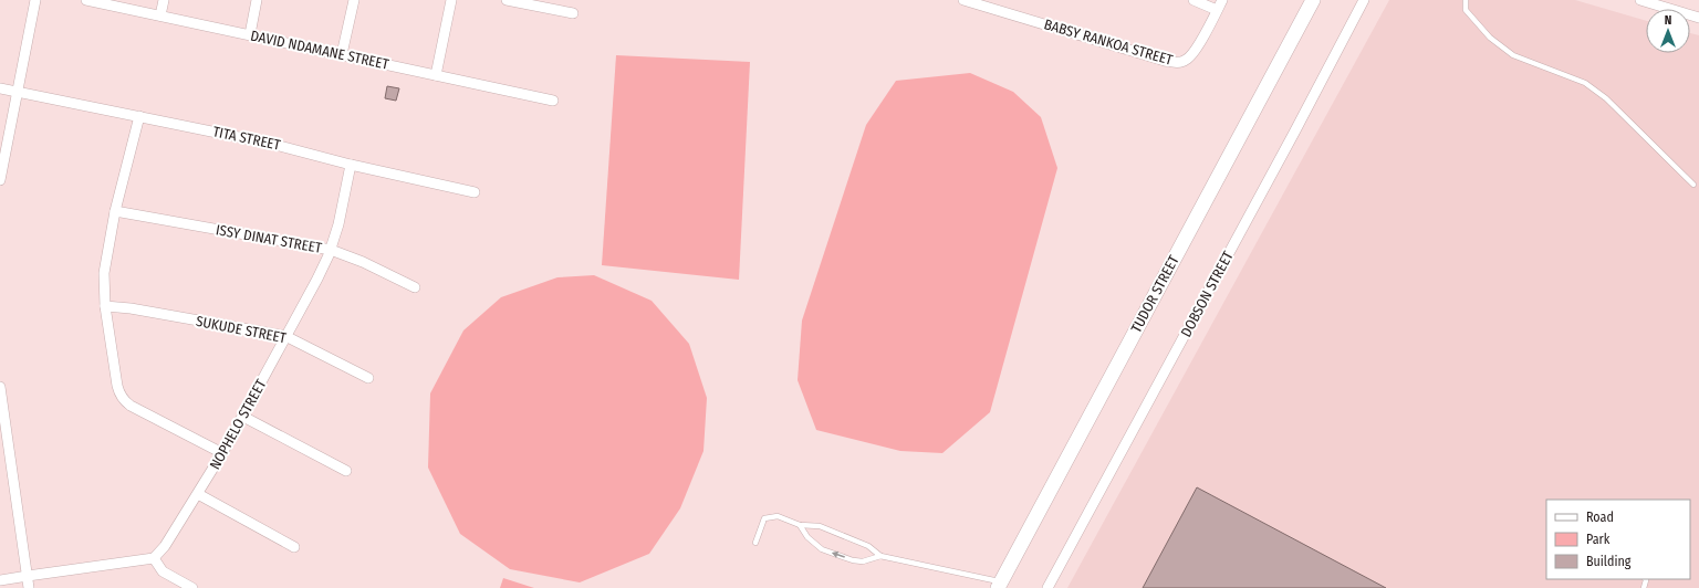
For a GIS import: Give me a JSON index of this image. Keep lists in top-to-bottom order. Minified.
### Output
{"streets":{"street":["BABSY RANKOA STREET","DAVID NDAMANE STREET","TITA STREET","ISSY DINAT STREET","TUDOR STREET","DOBSON STREET","SUKUDE STREET","NOPHELO STREET"]},"crossings":[["TITA STREET","NOPHELO STREET"],["ISSY DINAT STREET","NOPHELO STREET"],["SUKUDE STREET","NOPHELO STREET"]],"legend":["Road","Park","Building"],"north":"top"}
